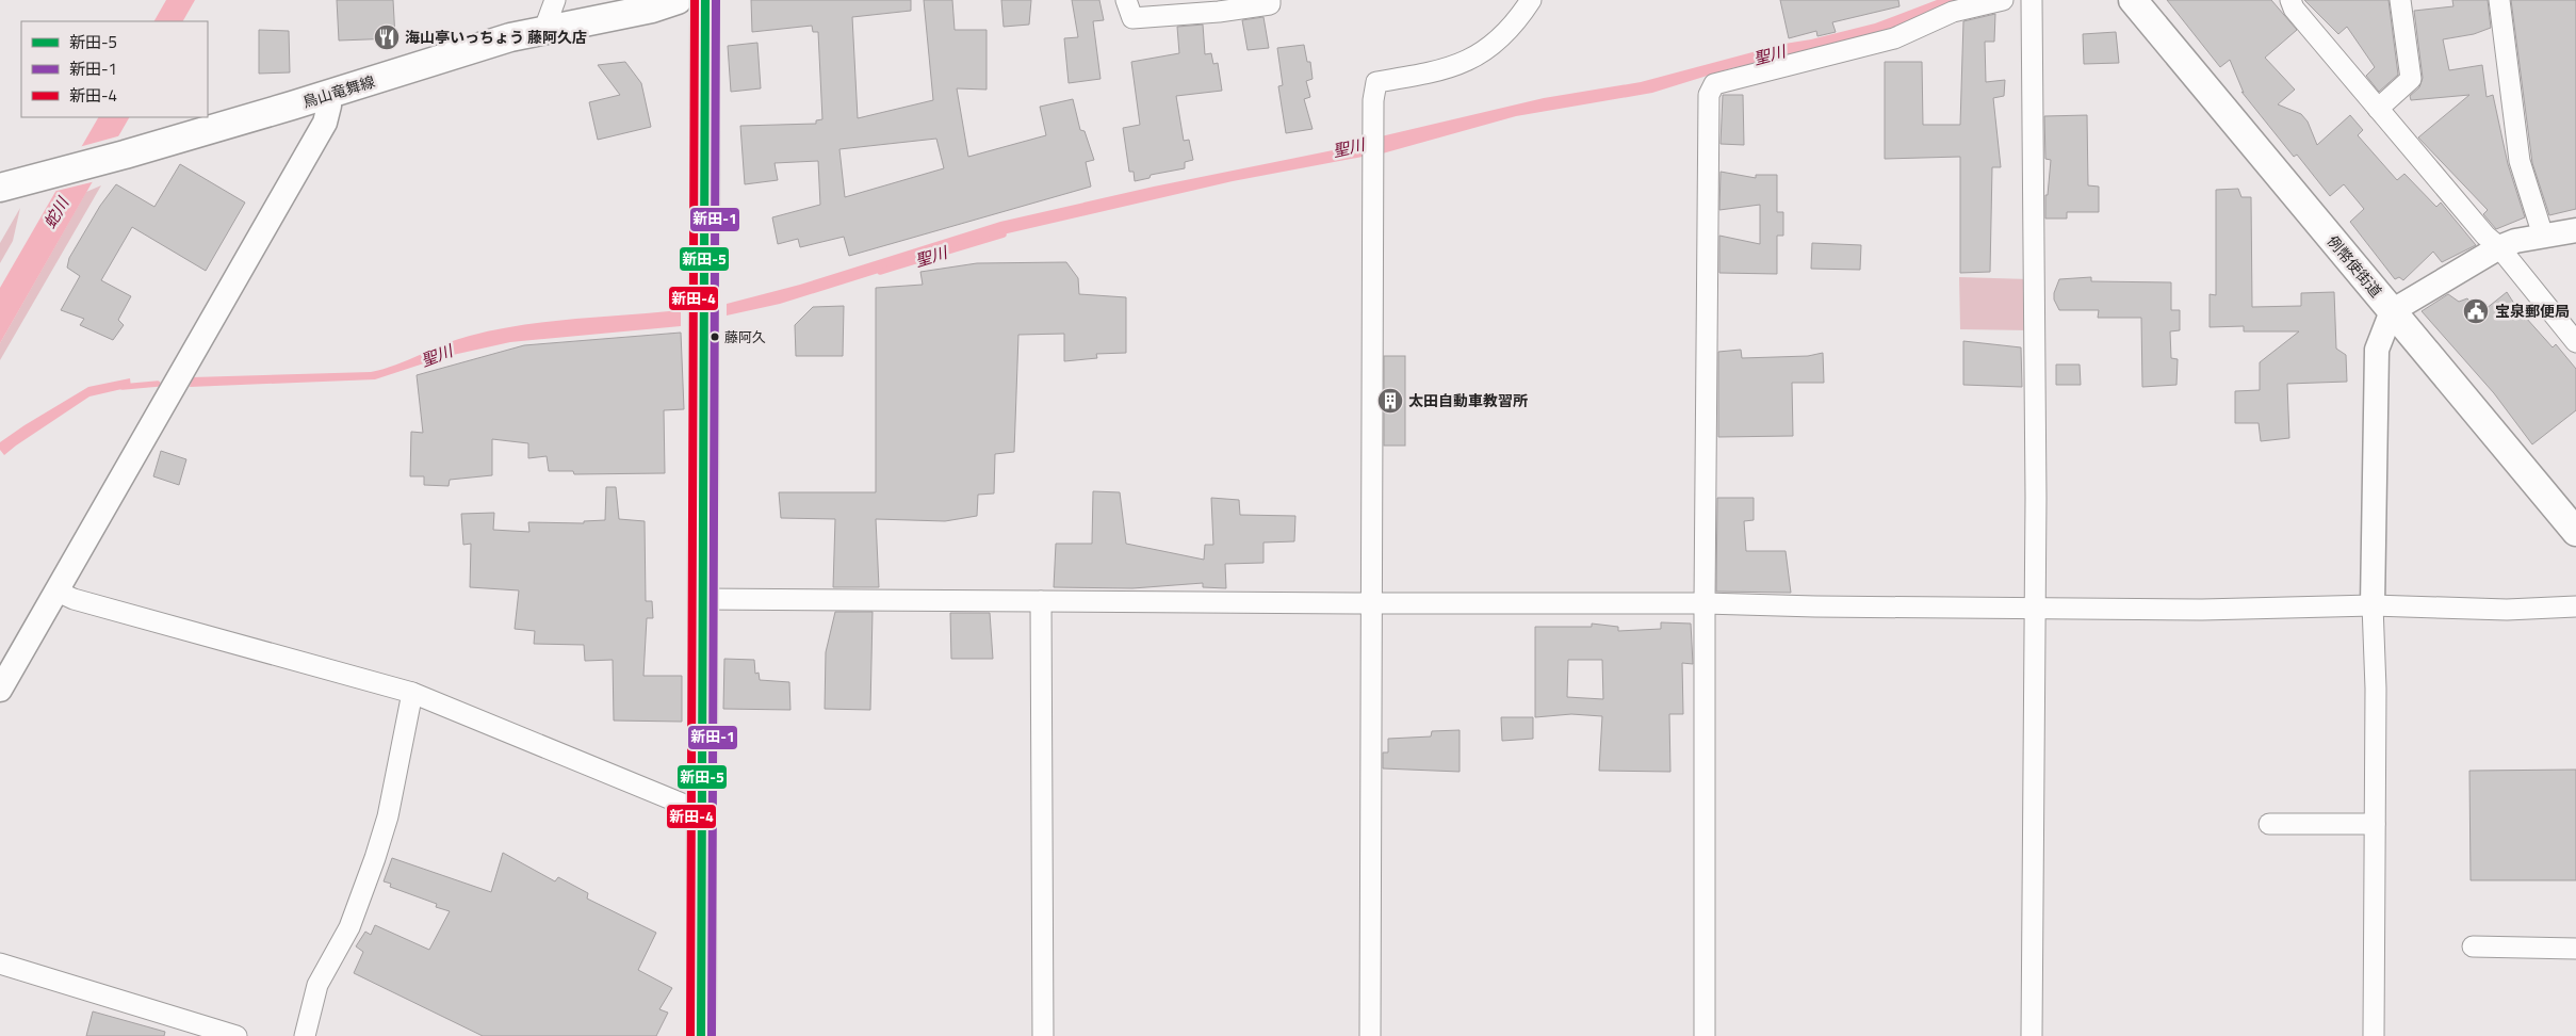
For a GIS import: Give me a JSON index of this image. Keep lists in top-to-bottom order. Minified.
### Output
{"streets":{"main road":["鳥山竜舞線","例幣使街道"]},"water":["聖川","蛇川"],"places":{"restaurant":["海山亭いっちょう 藤阿久店"],"public building":["宝泉郵便局"],"other":["藤阿久"],"building":["太田自動車教習所"]},"lines":["transit line 新田-5","transit line 新田-1","transit line 新田-4"],"legend":["新田-5","新田-1","新田-4"]}
